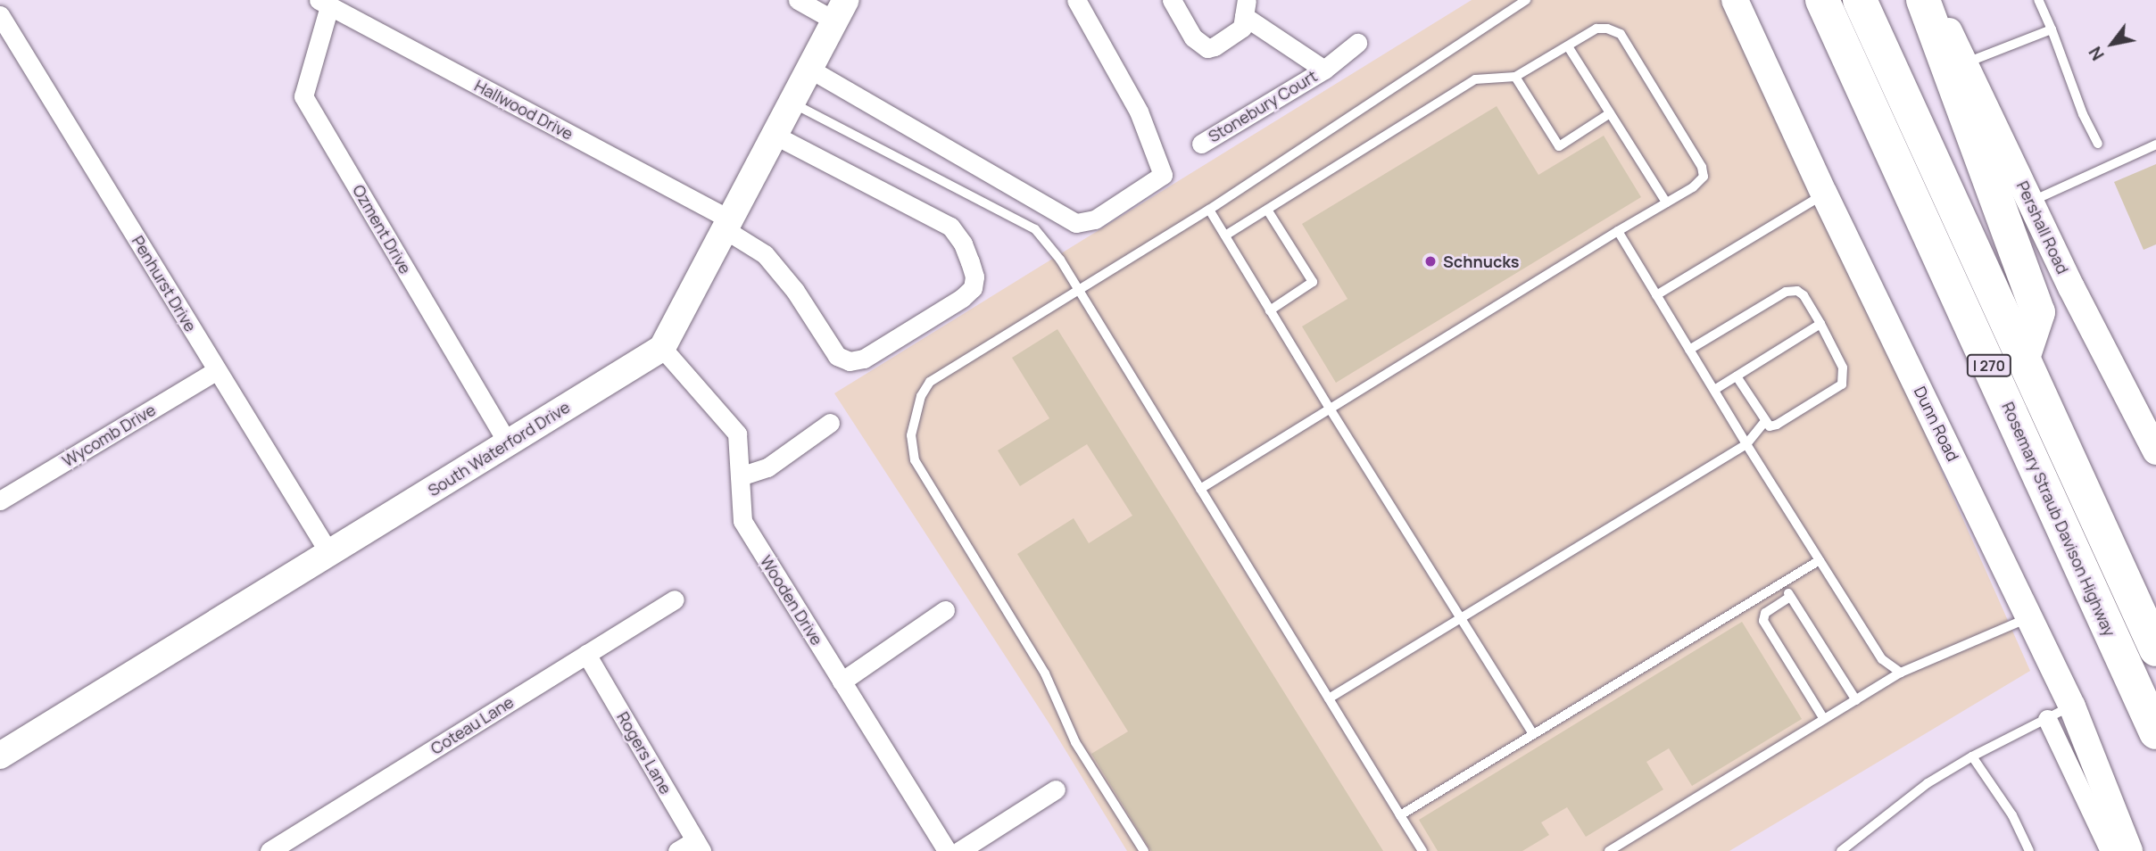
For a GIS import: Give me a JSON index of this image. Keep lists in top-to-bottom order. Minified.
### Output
{"streets":{"highway":["I 270","Rosemary Straub Davison Highway"],"street":["Stonebury Court","Hallwood Drive","Pershall Road","Ozment Drive","Penhurst Drive","Dunn Road","Wycomb Drive","South Waterford Drive","Wooden Drive","Coteau Lane","Rogers Lane"]},"crossings":[["Hallwood Drive","Ozment Drive"],["Ozment Drive","South Waterford Drive"],["Penhurst Drive","Wycomb Drive"],["Penhurst Drive","South Waterford Drive"],["South Waterford Drive","Wooden Drive"],["Coteau Lane","Rogers Lane"]],"places":["Schnucks"],"north":"bottom left"}
